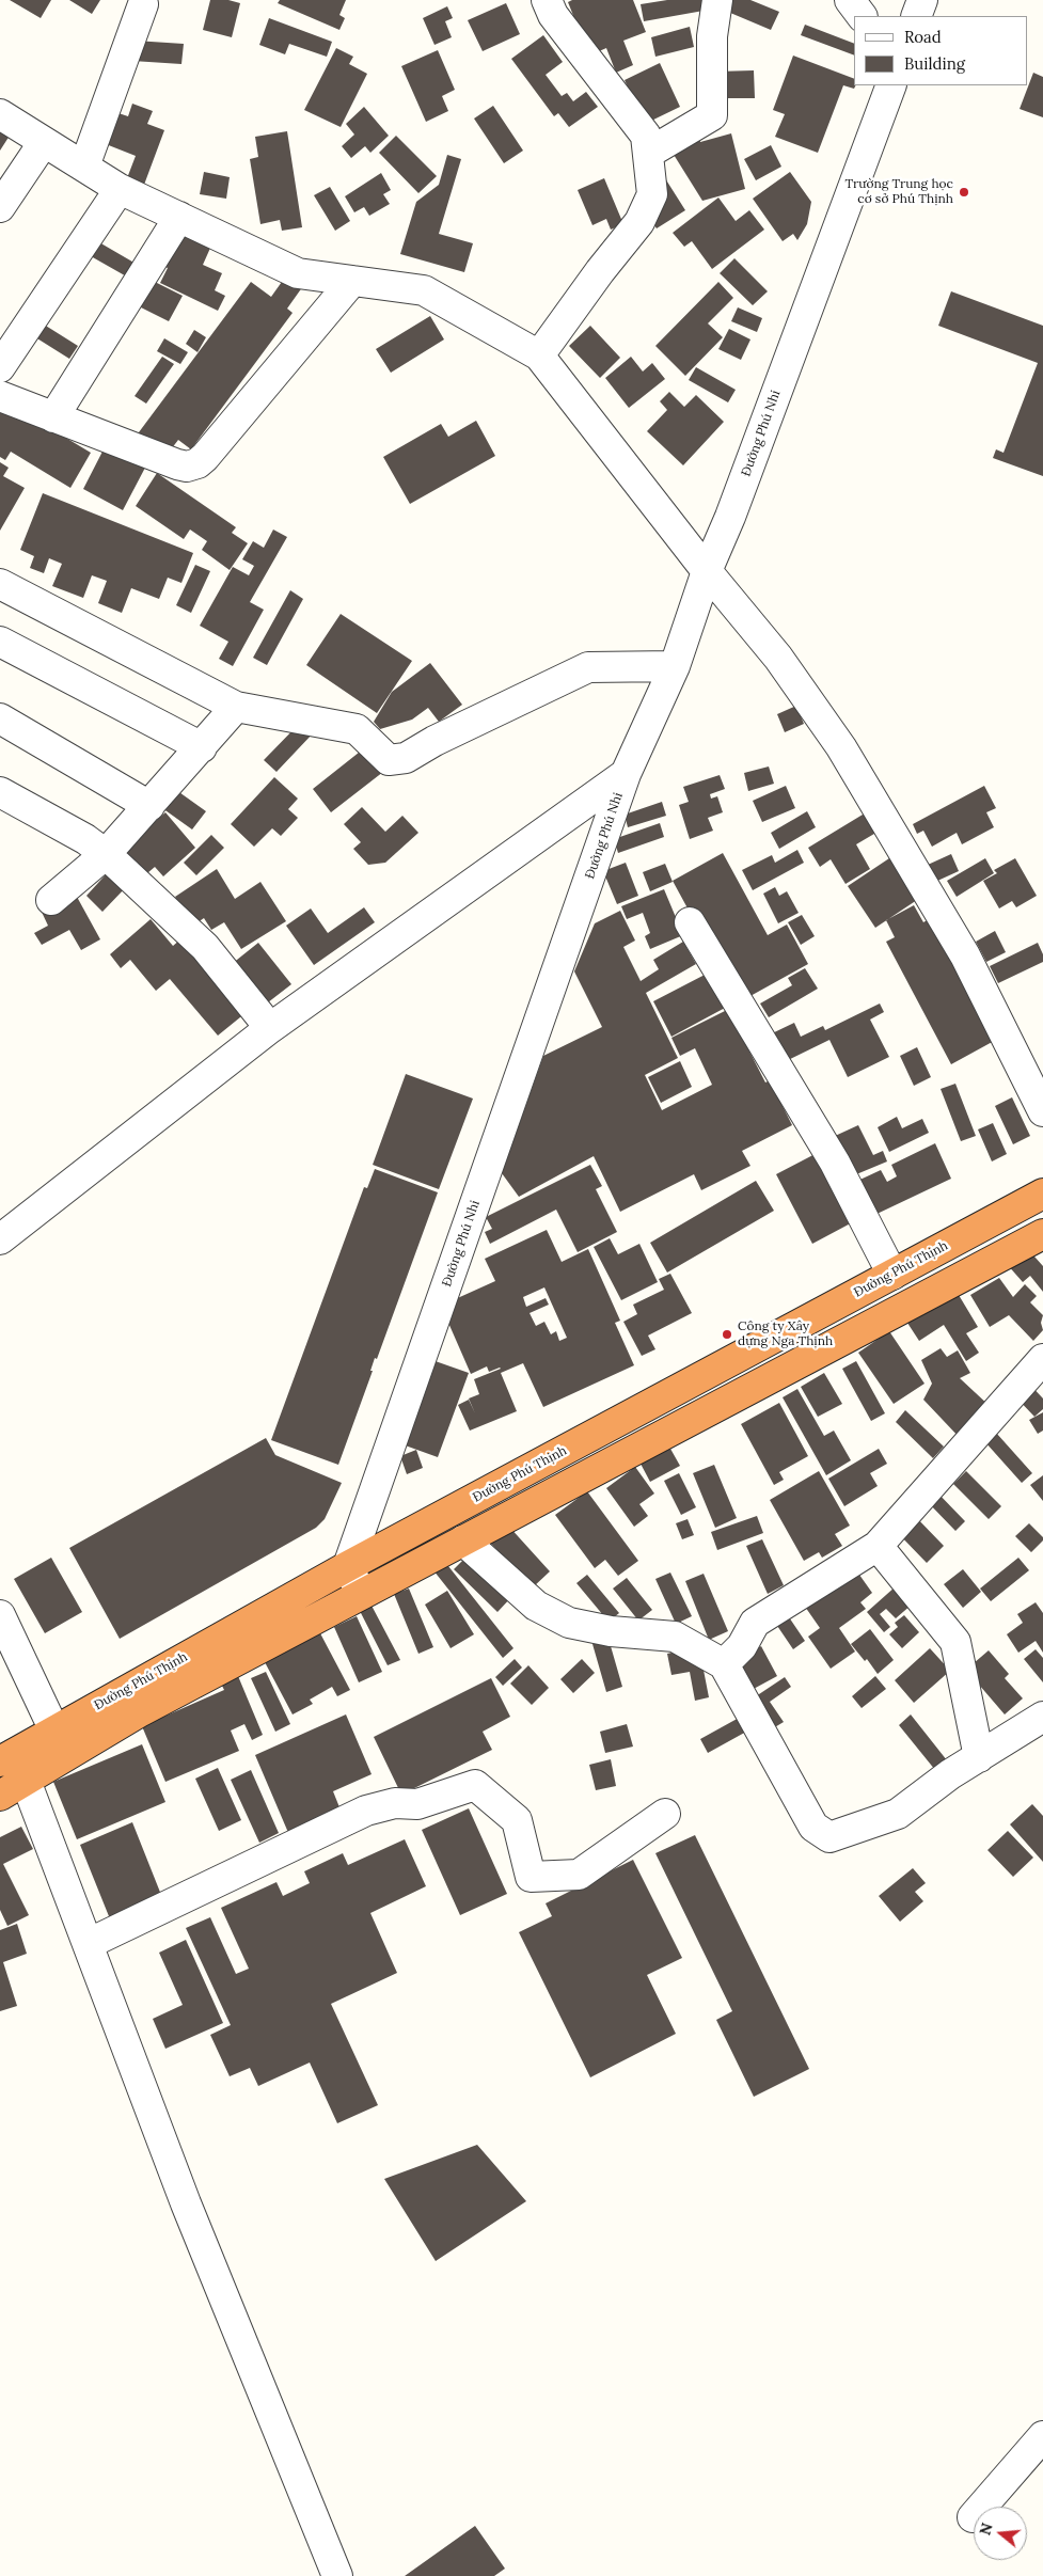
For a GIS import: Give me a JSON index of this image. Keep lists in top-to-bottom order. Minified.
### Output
{"streets":{"highway":["Đường Phú Thịnh"],"street":["Đường Phú Nhi"]},"crossings":[["Đường Phú Nhi","Đường Phú Thịnh"]],"places":["Trường Trung học cơ sở Phú Thịnh","Công ty Xây dựng Nga Thịnh"],"legend":["Road","Building"],"north":"left"}
